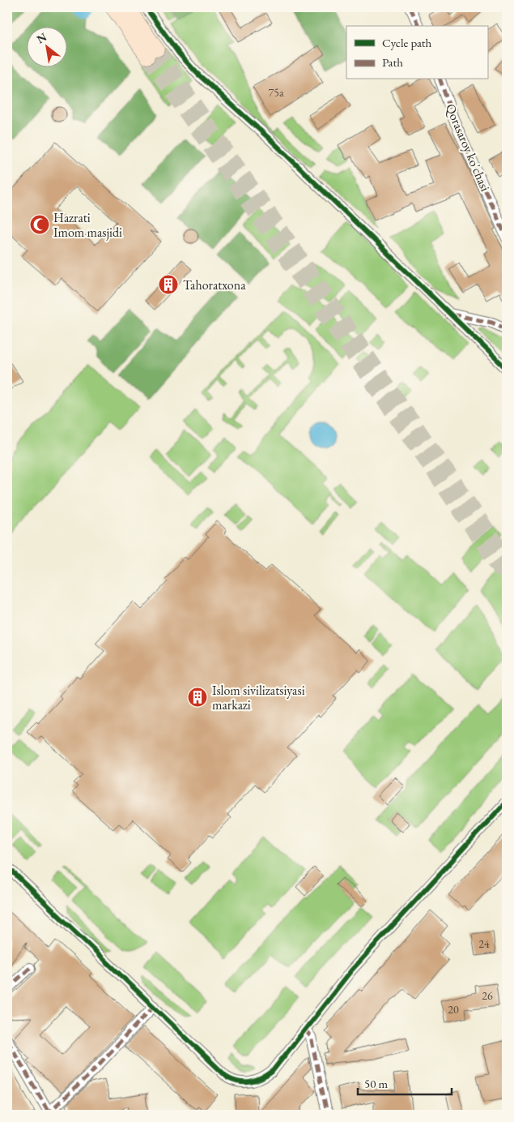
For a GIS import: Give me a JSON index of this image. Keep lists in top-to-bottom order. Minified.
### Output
{"streets":{"street":["Qorasaroy ko'chasi"]},"places":{"mosque":["Hazrati Imom masjidi"],"building":["Tahoratxona","Islom sivilizatsiyasi markazi"]},"house_numbers":["75a","24","26","20"],"legend":["Cycle path","Path"],"scale_bar":"50 m","north":"top left"}
